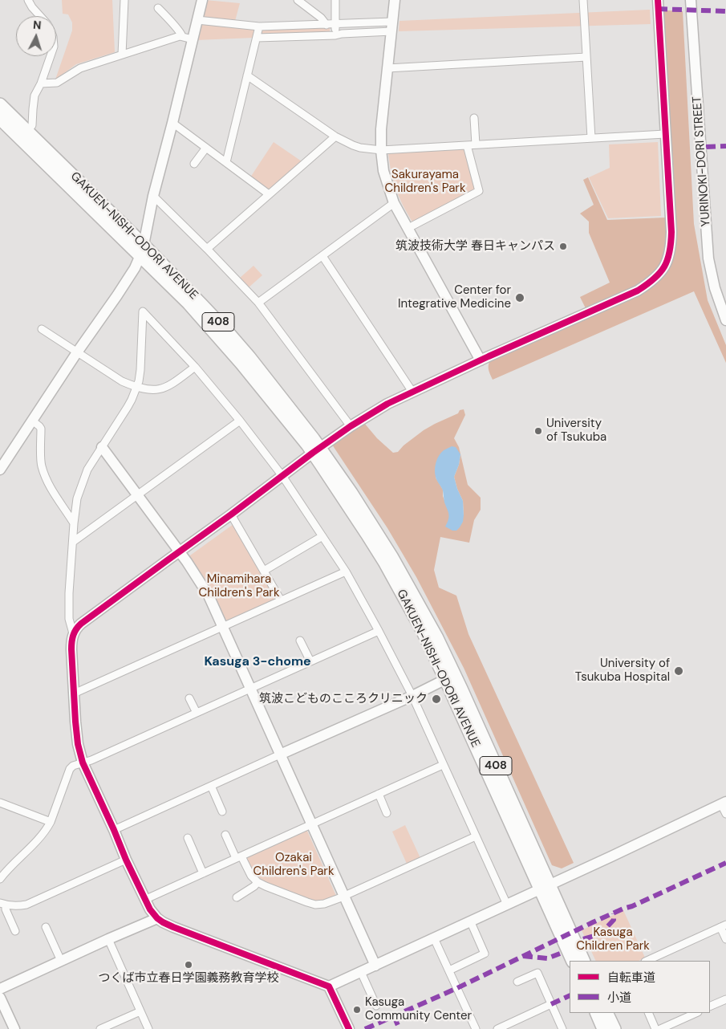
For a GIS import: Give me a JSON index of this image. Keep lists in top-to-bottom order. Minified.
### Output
{"streets":{"highway":["GAKUEN-NISHI-ODORI AVENUE","408"],"street":["YURINOKI-DORI STREET"]},"districts":["Kasuga 3-chome"],"parks":["Sakurayama Children's Park","Minamihara Children's Park","Ozakai Children's Park","Kasuga Children Park"],"places":["筑波技術大学 春日キャンパス","Center for Integrative Medicine","University of Tsukuba","University of Tsukuba Hospital","筑波こどものこころクリニック","つくば市立春日学園義務教育学校","Kasuga Community Center"],"legend":["自転車道","小道"],"north":"top"}
